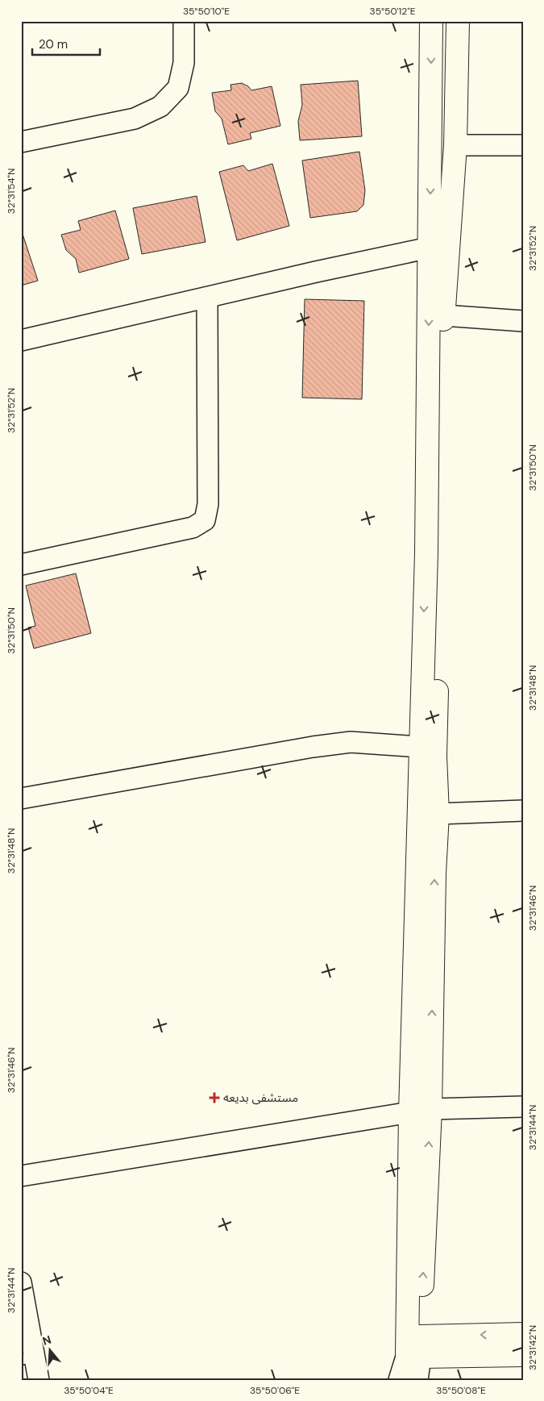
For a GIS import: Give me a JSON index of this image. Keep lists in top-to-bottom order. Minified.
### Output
{"places":{"health":["مستشفى بديعه"]},"scale_bar":"20 m","north":"top","coordinates":["35°50'10\"E","35°50'12\"E","32°31'54\"N","32°31'52\"N","32°31'50\"N","32°31'48\"N","32°31'46\"N","32°31'44\"N","32°31'42\"N","35°50'04\"E","35°50'06\"E","35°50'08\"E"]}
